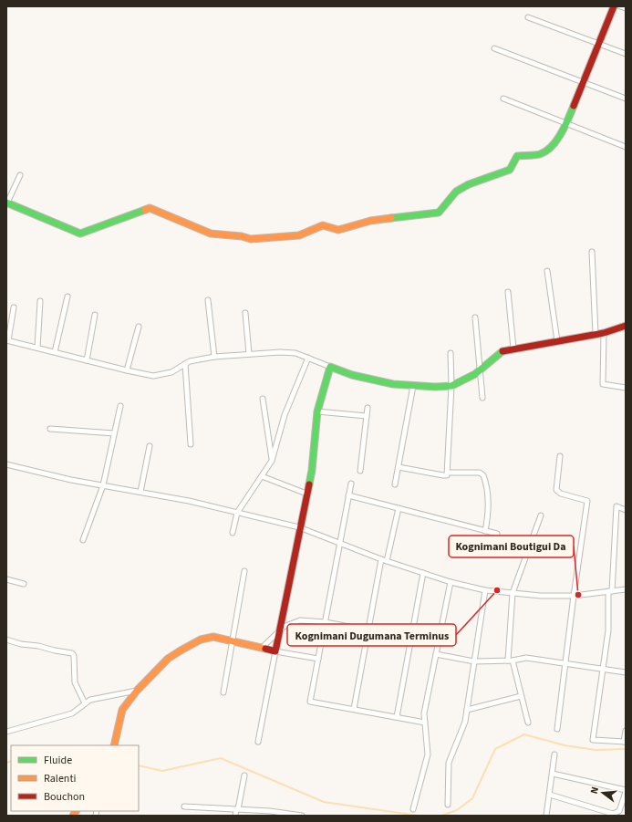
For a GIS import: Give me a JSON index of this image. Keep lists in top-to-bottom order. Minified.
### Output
{"places":["Kognimani Dugumana Terminus","Kognimani Boutigui Da"],"legend":["Fluide","Ralenti","Bouchon"],"north":"left"}
